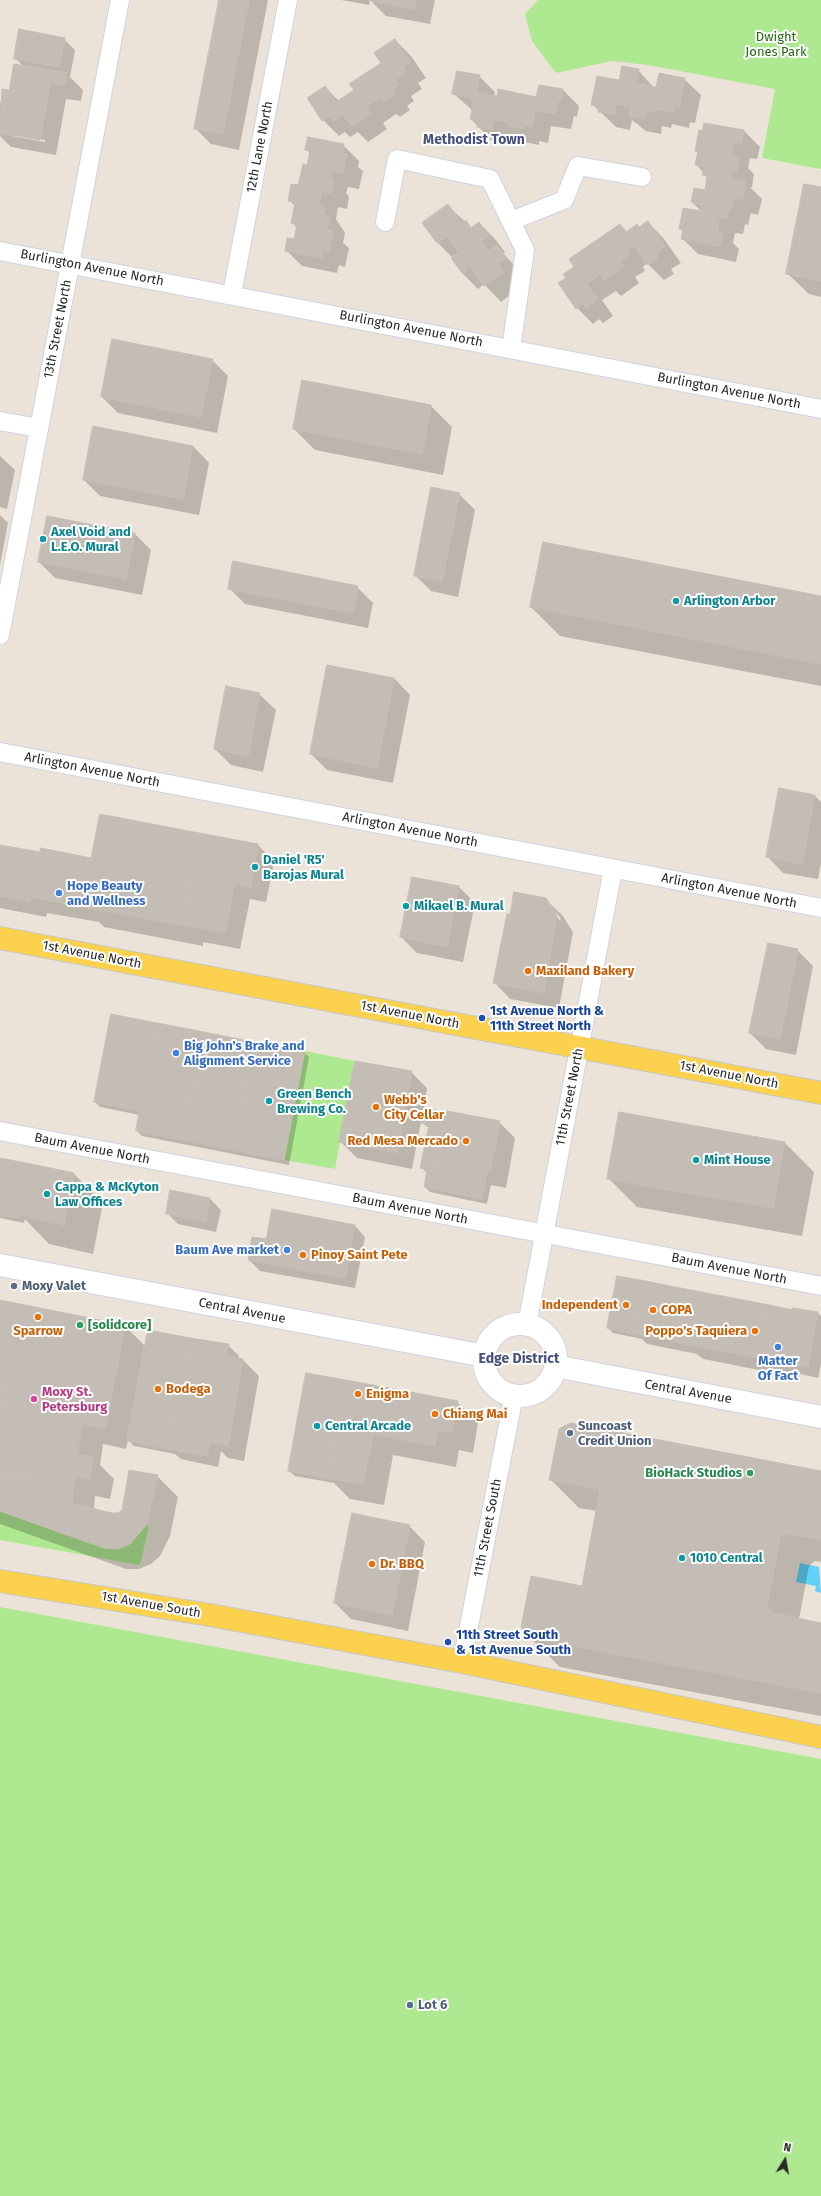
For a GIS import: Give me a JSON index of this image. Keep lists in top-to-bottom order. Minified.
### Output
{"streets":{"main road":["1st Avenue North","1st Avenue South"],"street":["12th Lane North","Burlington Avenue North","13th Street North","Arlington Avenue North","11th Street North","Baum Avenue North","Central Avenue","11th Street South"]},"crossings":[["12th Lane North","Burlington Avenue North"],["Burlington Avenue North","13th Street North"],["Arlington Avenue North","11th Street North"],["1st Avenue North","11th Street North"],["11th Street North","Baum Avenue North"],["11th Street North","Central Avenue"],["11th Street North","11th Street South"],["Central Avenue","11th Street South"],["11th Street South","1st Avenue South"]],"districts":["Methodist Town","Edge District"],"parks":["Dwight Jones Park"],"places":["Axel Void and L.E.O. Mural","Arlington Arbor","Daniel 'R5' Barojas Mural","Hope Beauty and Wellness","Mikael B. Mural","Maxiland Bakery","1st Avenue North & 11th Street North","Big John's Brake and Alignment Service","Green Bench Brewing Co.","Webb's City Cellar","Red Mesa Mercado","Mint House","Cappa & McKyton Law Offices","Baum Ave market","Pinoy Saint Pete","Moxy Valet","Independent","COPA","Sparrow","[solidcore]","Poppo's Taquiera","Matter Of Fact","Bodega","Enigma","Moxy St. Petersburg","Chiang Mai","Central Arcade","Suncoast Credit Union","BioHack Studios","1010 Central","Dr. BBQ","11th Street South & 1st Avenue South","Lot 6"],"north":"top"}
